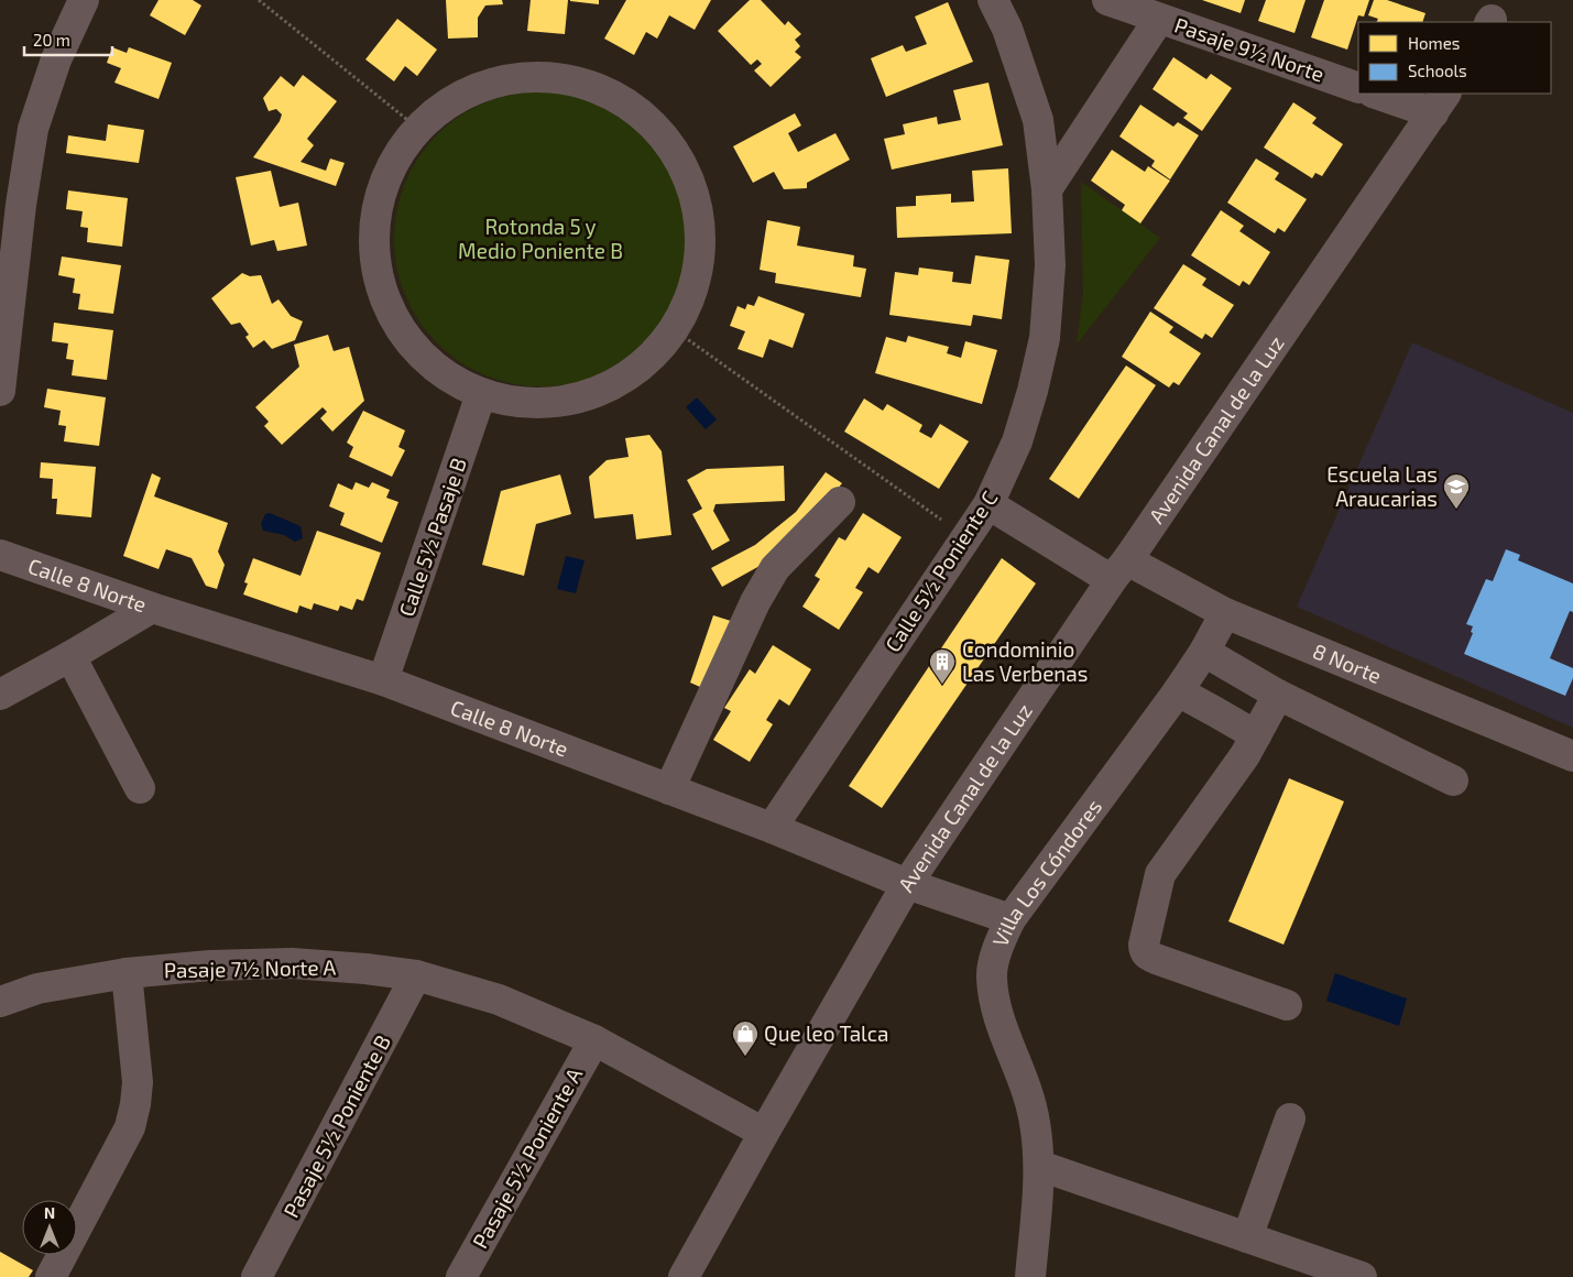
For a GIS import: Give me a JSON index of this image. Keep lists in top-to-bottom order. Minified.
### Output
{"streets":{"street":["Pasaje 9½ Norte","Avenida Canal de la Luz","Calle 5½ Pasaje B","Calle 5½ Poniente C","Calle 8 Norte","8 Norte","Villa Los Cóndores","Pasaje 7½ Norte A","Pasaje 5½ Poniente B","Pasaje 5½ Poniente A"]},"crossings":[["Avenida Canal de la Luz","Calle 8 Norte"],["Avenida Canal de la Luz","8 Norte"],["Avenida Canal de la Luz","Pasaje 7½ Norte A"],["Calle 5½ Pasaje B","Calle 8 Norte"],["Calle 5½ Poniente C","Calle 8 Norte"],["Calle 5½ Poniente C","8 Norte"],["Calle 8 Norte","Villa Los Cóndores"],["8 Norte","Villa Los Cóndores"],["Pasaje 7½ Norte A","Pasaje 5½ Poniente B"],["Pasaje 7½ Norte A","Pasaje 5½ Poniente A"]],"parks":["Rotonda 5 y Medio Poniente B"],"places":{"school or university":["Escuela Las Araucarias"],"building":["Condominio Las Verbenas"],"shop":["Que leo Talca"]},"legend":["Homes","Schools"],"scale_bar":"20 m","north":"top"}
